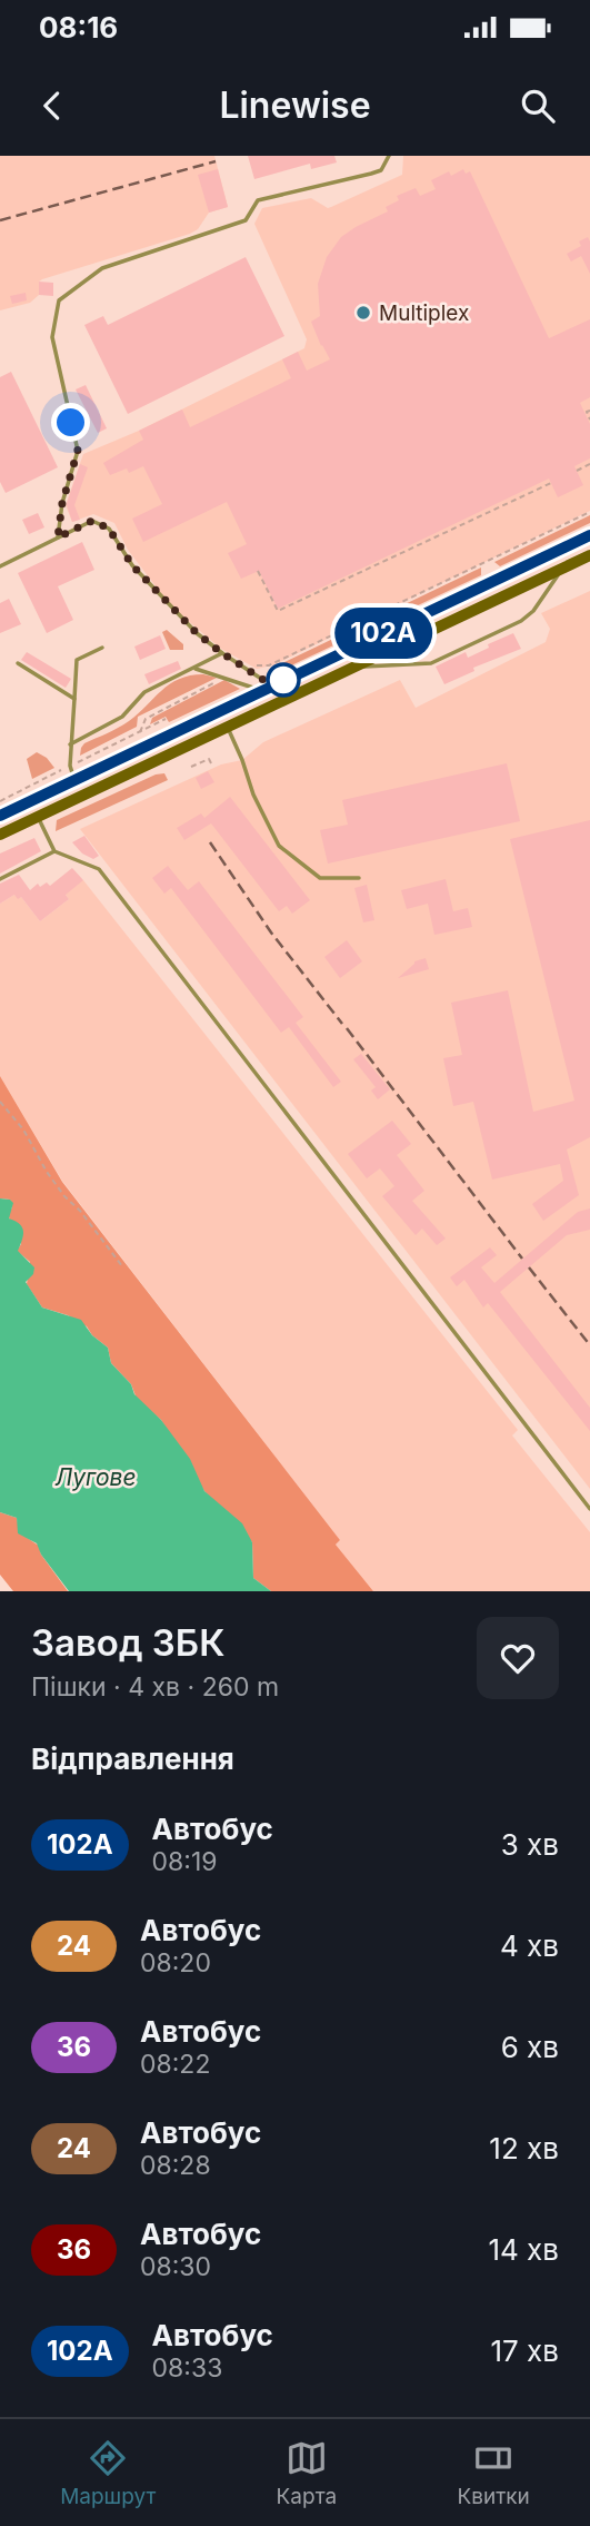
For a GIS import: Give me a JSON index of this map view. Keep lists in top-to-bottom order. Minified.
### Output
{"water":["Лугове"],"places":["Multiplex"],"lines":["bus line 102А"],"page":{"status":"08:16","header":"Linewise","on_map":"102А","heading":[["Завод ЗБК","Пішки · 4 хв · 260 m"],"Відправлення"],"list":[{"mark":"102А","name":"Автобус","note":"08:19","value":"3 хв"},{"mark":"24","name":"Автобус","note":"08:20","value":"4 хв"},{"mark":"36","name":"Автобус","note":"08:22","value":"6 хв"},{"mark":"24","name":"Автобус","note":"08:28","value":"12 хв"},{"mark":"36","name":"Автобус","note":"08:30","value":"14 хв"},{"mark":"102А","name":"Автобус","note":"08:33","value":"17 хв"}],"tabs":["Маршрут","Карта","Квитки"]}}
